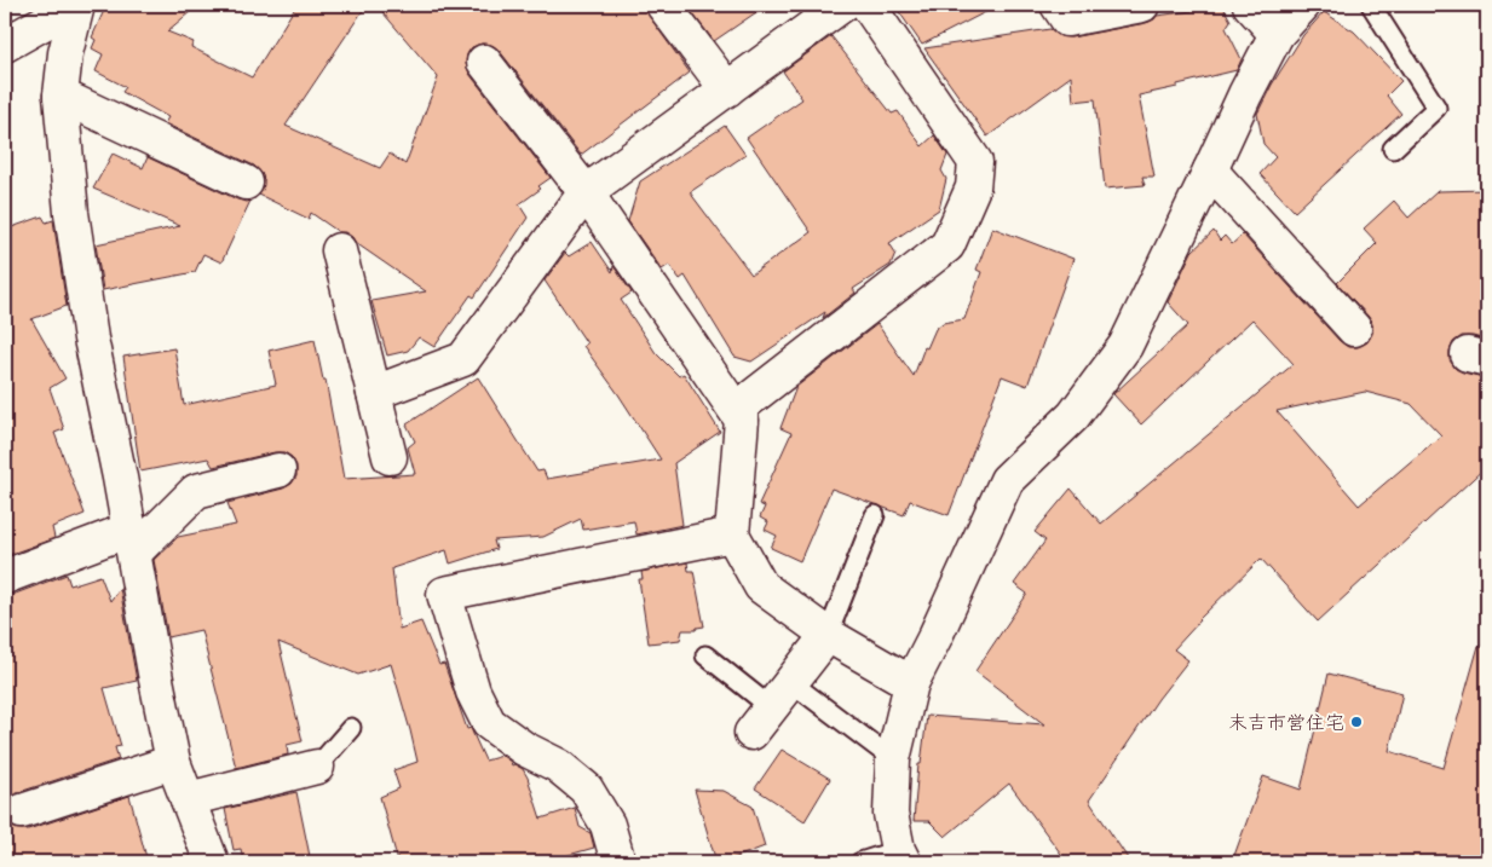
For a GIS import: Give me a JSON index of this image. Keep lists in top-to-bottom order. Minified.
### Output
{"places":["末吉市営住宅"]}
